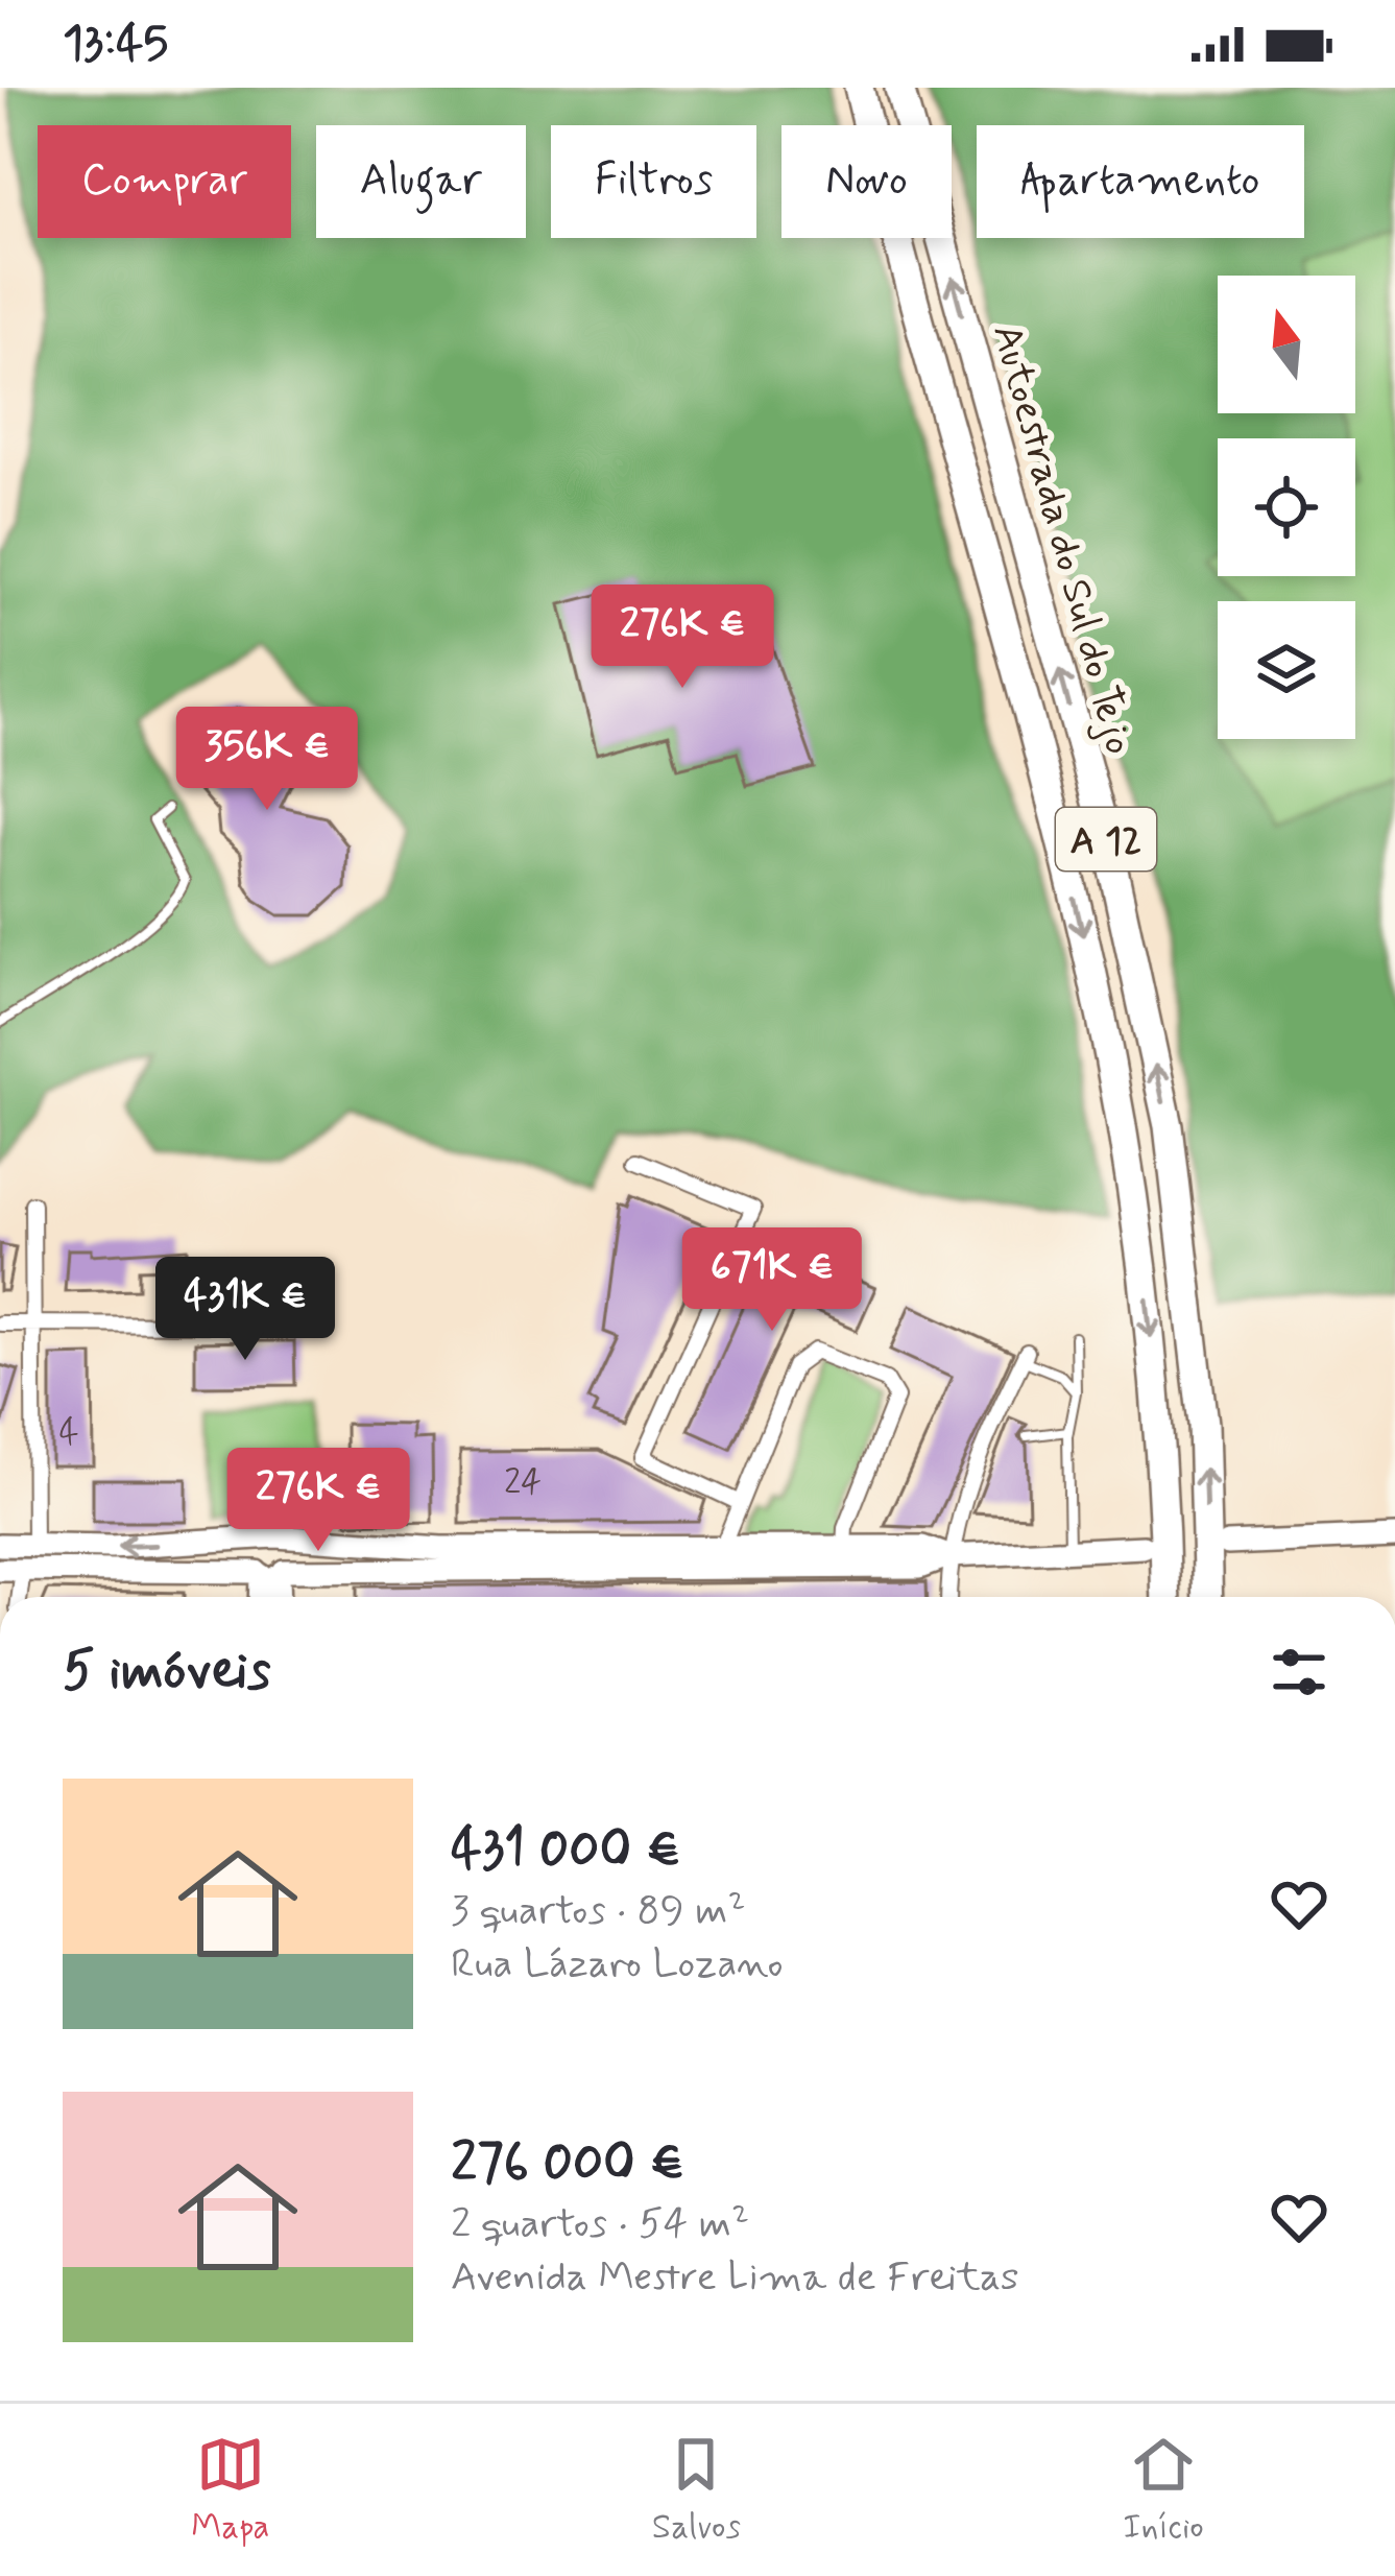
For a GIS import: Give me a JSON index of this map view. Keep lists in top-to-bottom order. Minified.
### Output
{"streets":{"highway":["Autoestrada do Sul do Tejo","A 12"]},"house_numbers":["4","24"],"north":"top","page":{"status":"13:45","chip":["Comprar","Alugar","Filtros","Novo","Apartamento"],"price":["276K €","356K €","671K €","431K €","276K €"],"heading":"5 imóveis","list":[{"name":"431 000 €","note":"3 quartos · 89 m² · Rua Lázaro Lozano"},{"name":"276 000 €","note":"2 quartos · 54 m² · Avenida Mestre Lima de Freitas"}],"tabs":["Mapa","Salvos","Início"]}}
